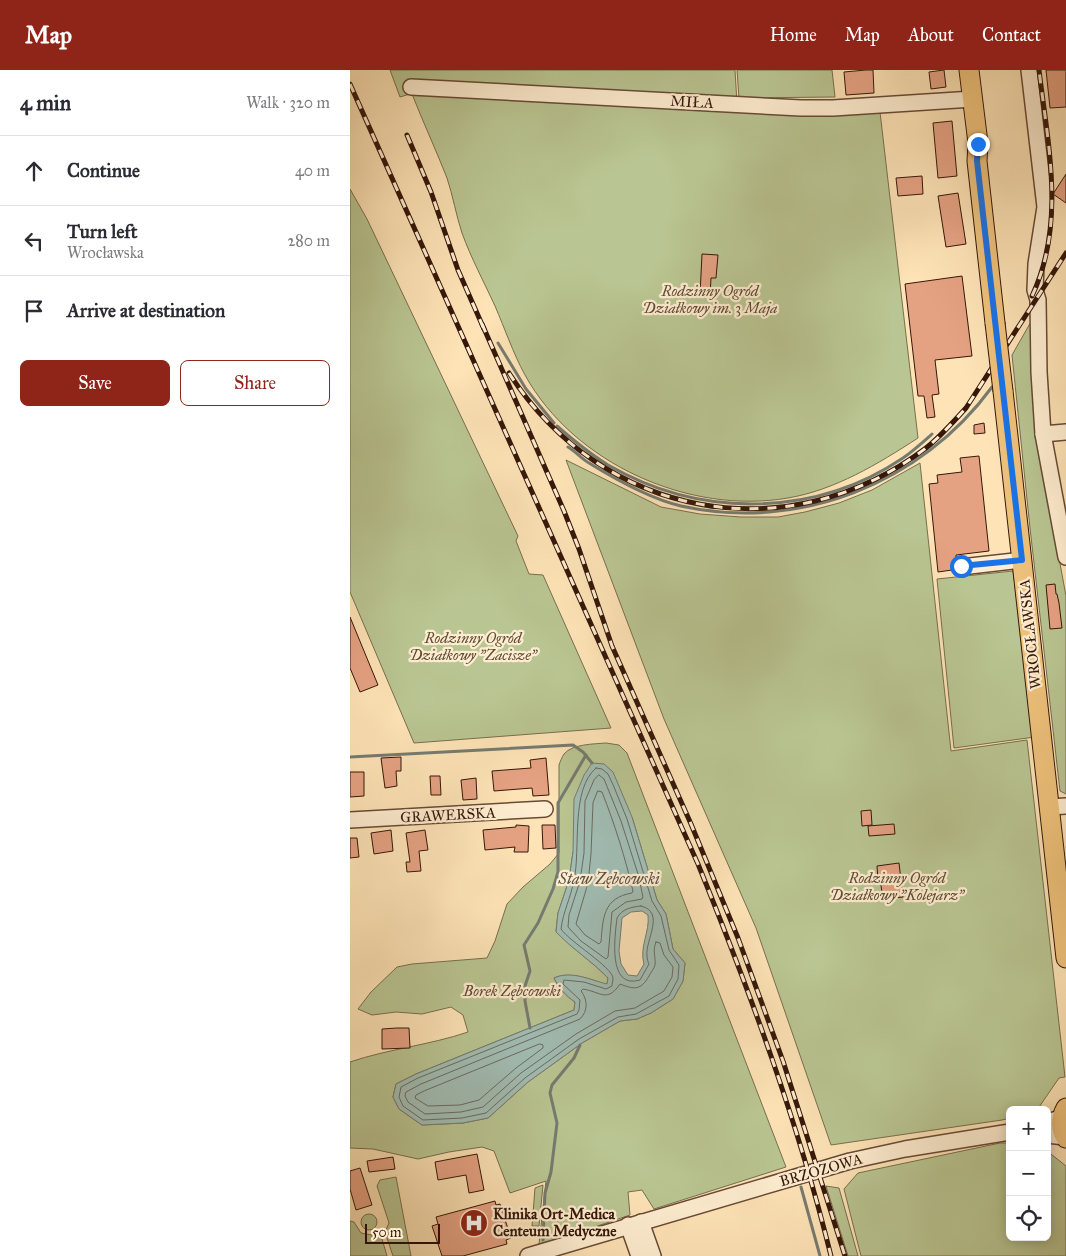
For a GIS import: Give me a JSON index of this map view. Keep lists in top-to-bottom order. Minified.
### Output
{"streets":{"main road":["WROCŁAWSKA"],"street":["MIŁA","GRAWERSKA","BRZOZOWA"]},"crossings":[["MIŁA","WROCŁAWSKA"]],"water":["Staw Zębcowski"],"parks":["Rodzinny Ogród Działkowy im. 3 Maja","Rodzinny Ogród Działkowy \"Zacisze\"","Rodzinny Ogród Działkowy \"Kolejarz\"","Borek Zębcowski"],"places":{"hospital":["Klinika Ort-Medica Centeum Medyczne"]},"scale_bar":"50 m","page":{"header":"Map","nav":["Home","Map","About","Contact"],"heading":["4 min","Walk · 320 m"],"list":[["Continue","40 m"],["Turn left","Wrocławska","280 m"],"Arrive at destination"],"buttons":["Save","Share"],"map_buttons":["+","−"],"scale":"50 m"}}
